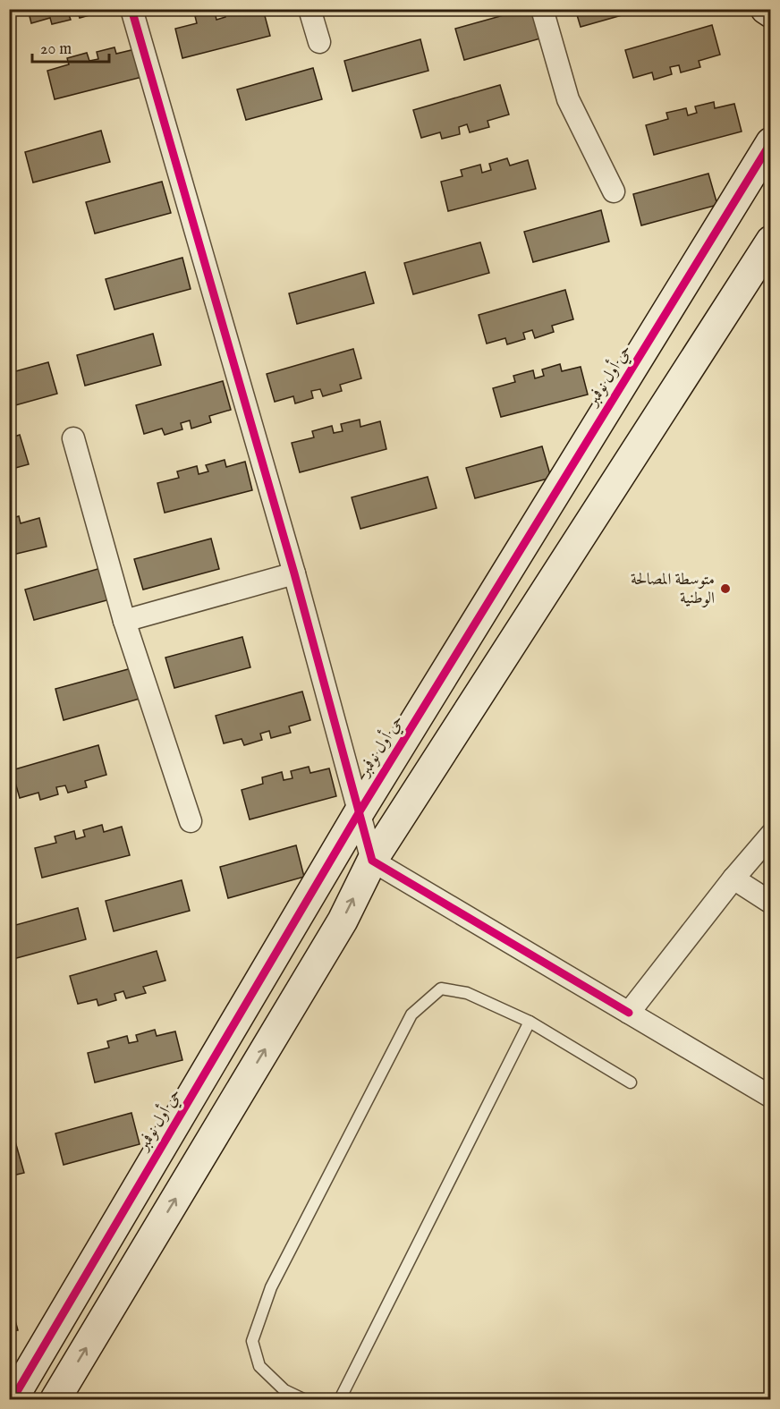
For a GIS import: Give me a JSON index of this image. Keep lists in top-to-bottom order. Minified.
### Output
{"streets":{"street":["حي أول نوفمبر"]},"places":["متوسطة المصالحة الوطنية"],"scale_bar":"20 m"}
